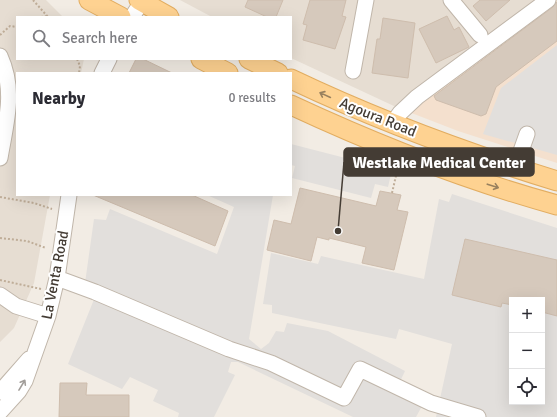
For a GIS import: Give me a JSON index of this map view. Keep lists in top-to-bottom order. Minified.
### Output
{"streets":{"main road":["Agoura Road"],"street":["La Venta Road"]},"places":["Westlake Medical Center"],"page":{"search":"Search here","heading":["Nearby","0 results"],"map_buttons":["+","−"]}}
